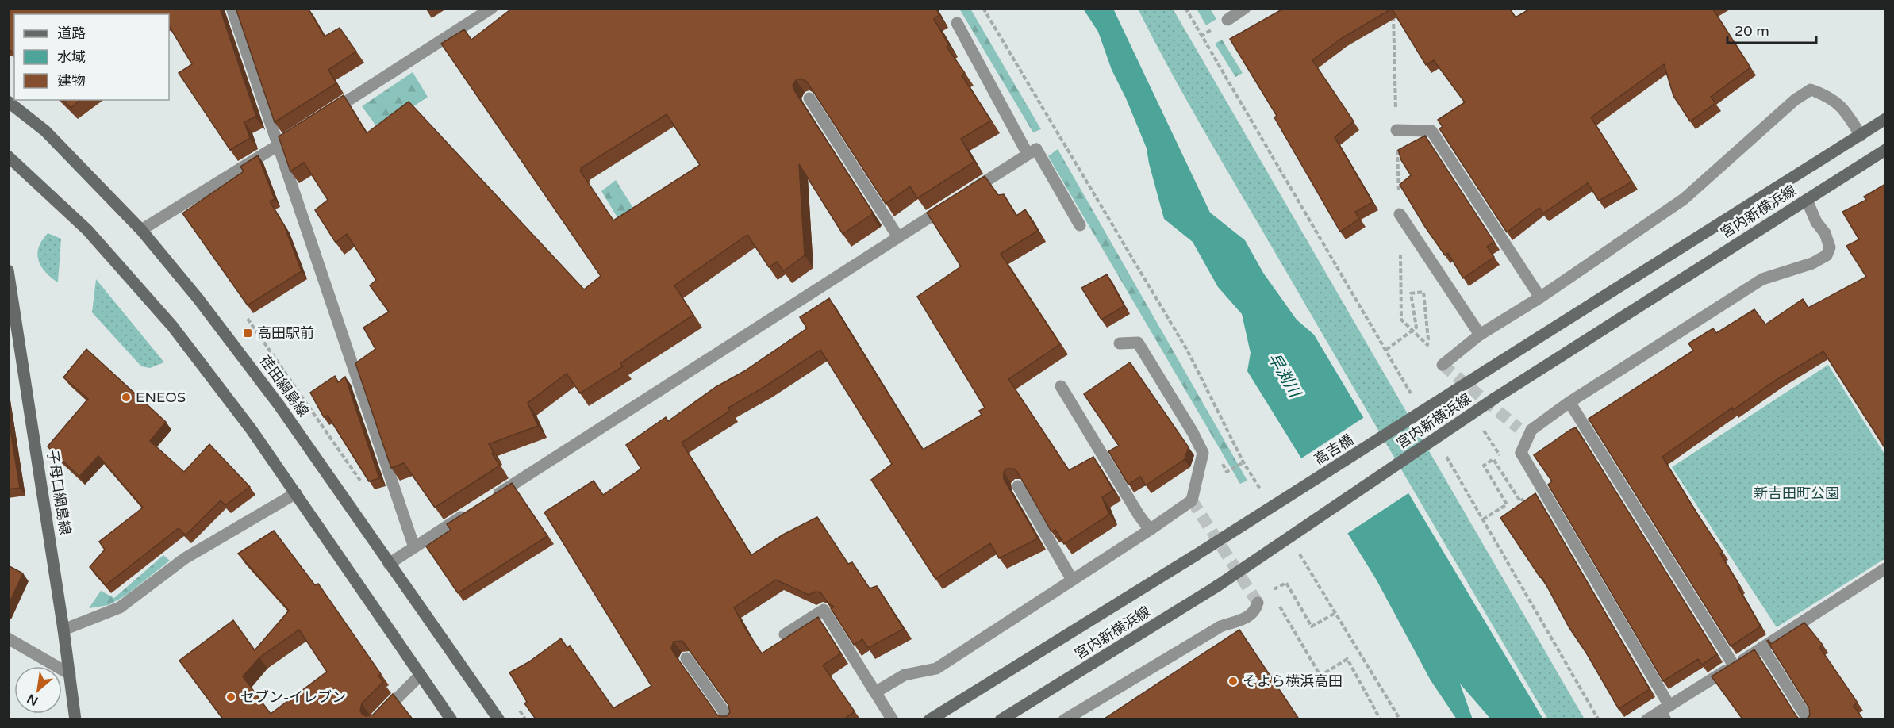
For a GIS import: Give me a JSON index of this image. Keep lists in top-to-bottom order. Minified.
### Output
{"streets":{"street":["宮内新横浜線","荏田綱島線","高吉橋","子母口綱島線"]},"crossings":[["宮内新横浜線","高吉橋"]],"water":["早渕川"],"parks":["新吉田町公園"],"places":{"transit":["高田駅前"],"other":["ENEOS","そよら横浜高田","セブン-イレブン"]},"legend":["道路","水域","建物"],"scale_bar":"20 m","north":"bottom left"}
